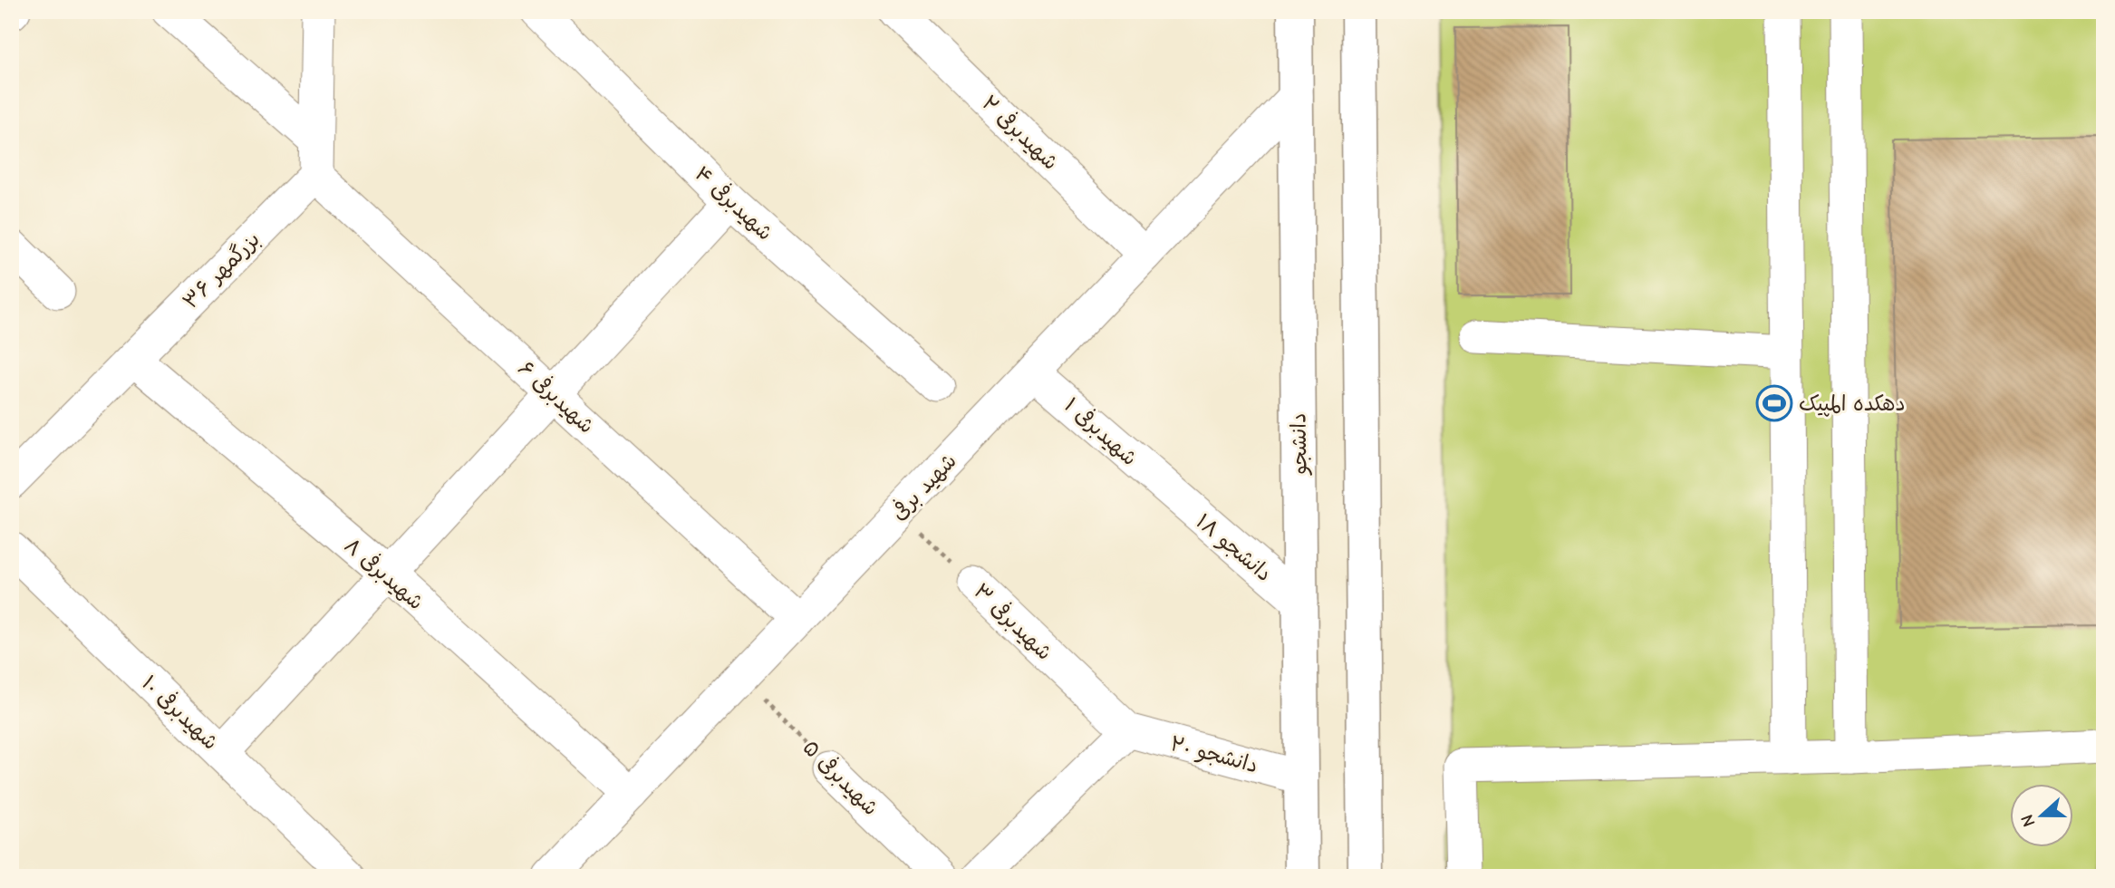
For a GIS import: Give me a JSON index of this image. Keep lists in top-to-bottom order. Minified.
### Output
{"streets":{"main road":["دانشجو"],"street":["شهیدبرفی ۲","شهیدبرفی ۴","بزرگمهر ۳۶","شهیدبرفی ۶","شهیدبرفی ۱","شهید برفی","دانشجو ۱۸","شهیدبرفی ۸","شهیدبرفی ۳","شهیدبرفی ۱۰","دانشجو ۲۰","شهیدبرفی ۵"]},"crossings":[["شهیدبرفی ۲","شهید برفی"],["بزرگمهر ۳۶","شهیدبرفی ۶"],["بزرگمهر ۳۶","شهیدبرفی ۸"],["شهیدبرفی ۶","شهید برفی"],["شهیدبرفی ۱","شهید برفی"],["شهیدبرفی ۱","دانشجو ۱۸"],["دانشجو","شهید برفی"],["دانشجو","دانشجو ۱۸"],["دانشجو","دانشجو ۲۰"],["شهید برفی","شهیدبرفی ۸"],["شهید برفی","شهیدبرفی ۳"],["شهید برفی","شهیدبرفی ۵"],["شهیدبرفی ۳","دانشجو ۲۰"]],"places":{"sports":["دهکده المپیک"]},"north":"left"}
